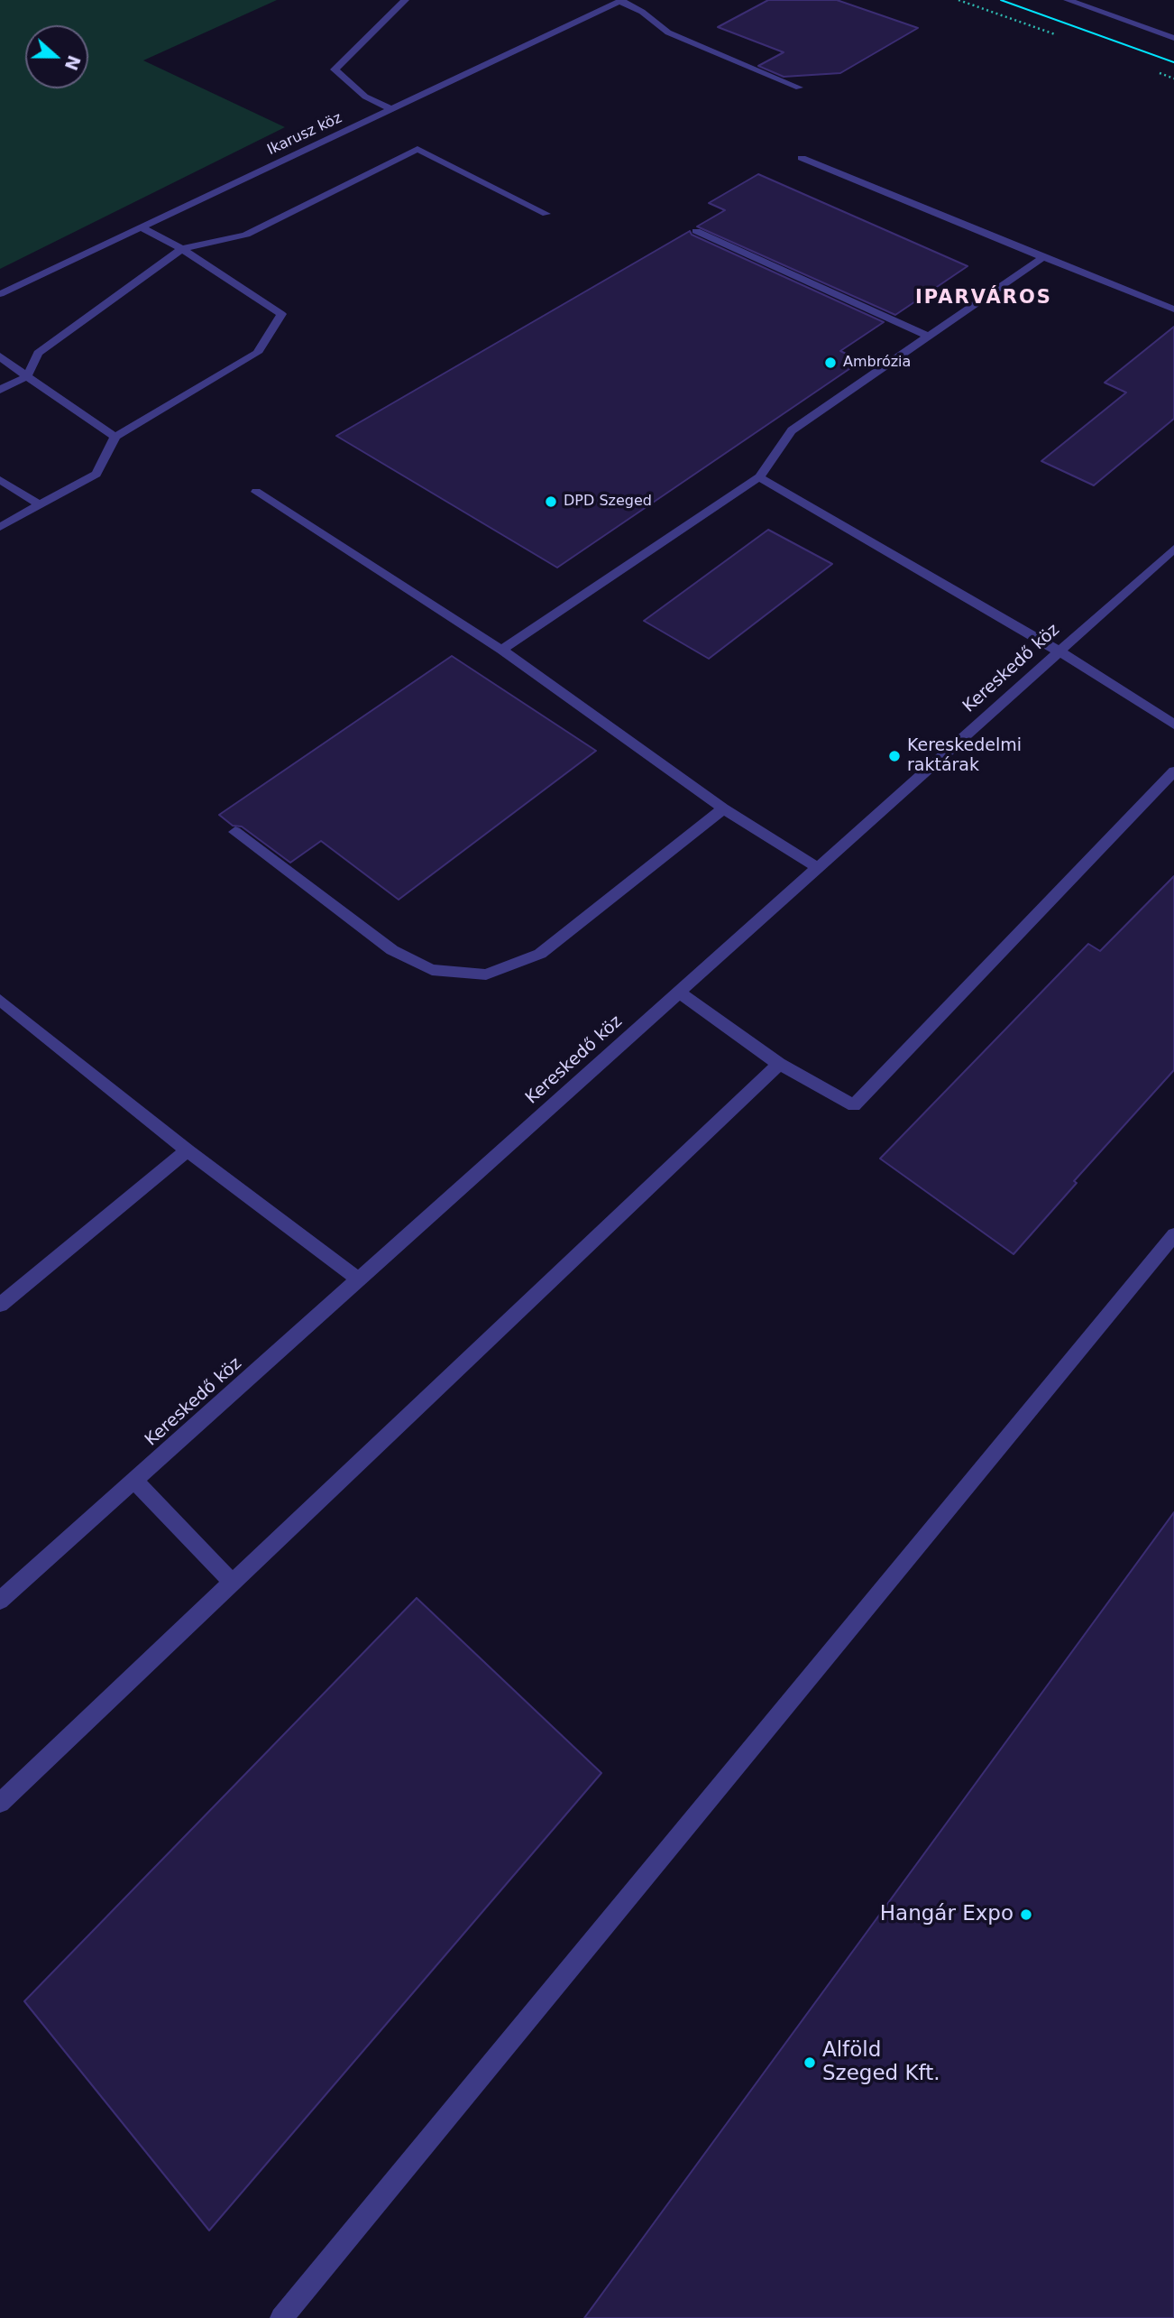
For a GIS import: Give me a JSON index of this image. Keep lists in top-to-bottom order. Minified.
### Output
{"streets":{"street":["Ikarusz köz","Kereskedő köz"]},"districts":["IPARVÁROS"],"places":["Ambrózia","DPD Szeged","Kereskedelmi raktárak","Hangár Expo","Alföld Szeged Kft."],"north":"right"}
